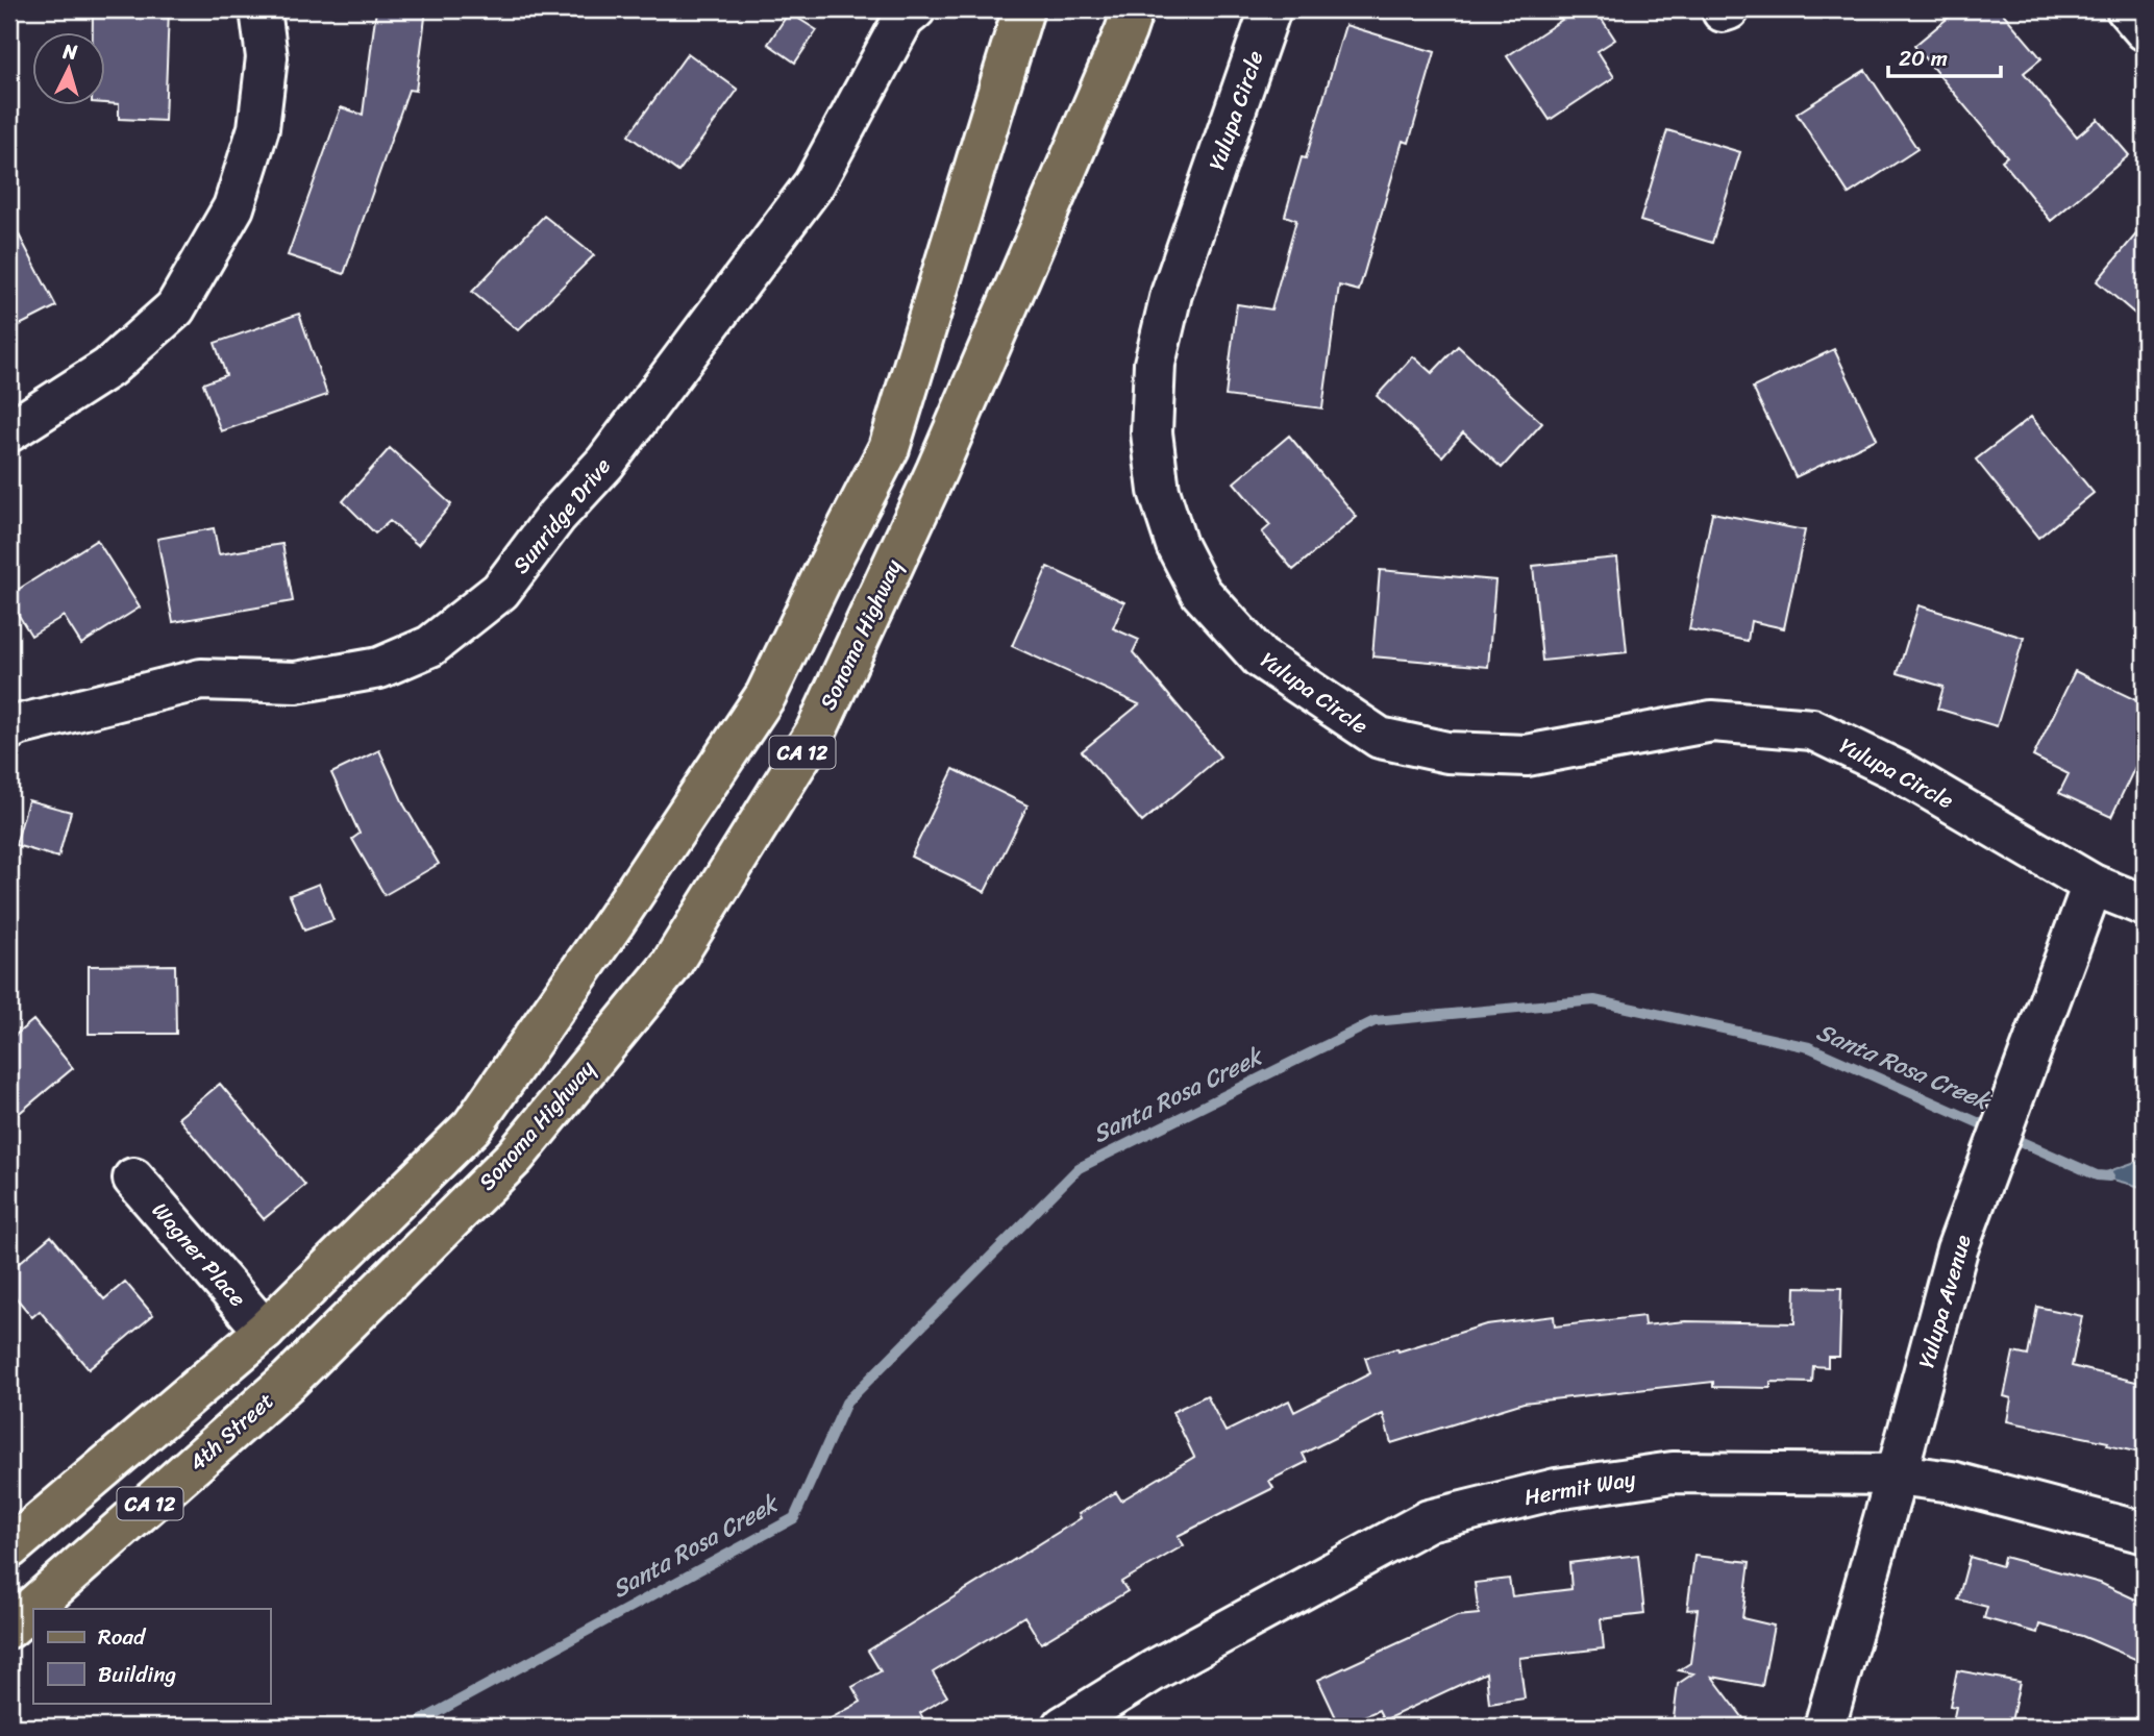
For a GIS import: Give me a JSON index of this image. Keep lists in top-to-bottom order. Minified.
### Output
{"streets":{"main road":["Sonoma Highway","CA 12","4th Street"],"street":["Yulupa Circle","Sunridge Drive","Wagner Place","Yulupa Avenue","Hermit Way"]},"crossings":[["Yulupa Circle","Yulupa Avenue"],["Sonoma Highway","4th Street"],["CA 12","Wagner Place"],["Yulupa Avenue","Hermit Way"]],"water":["Santa Rosa Creek"],"legend":["Road","Building"],"scale_bar":"20 m","north":"top"}
